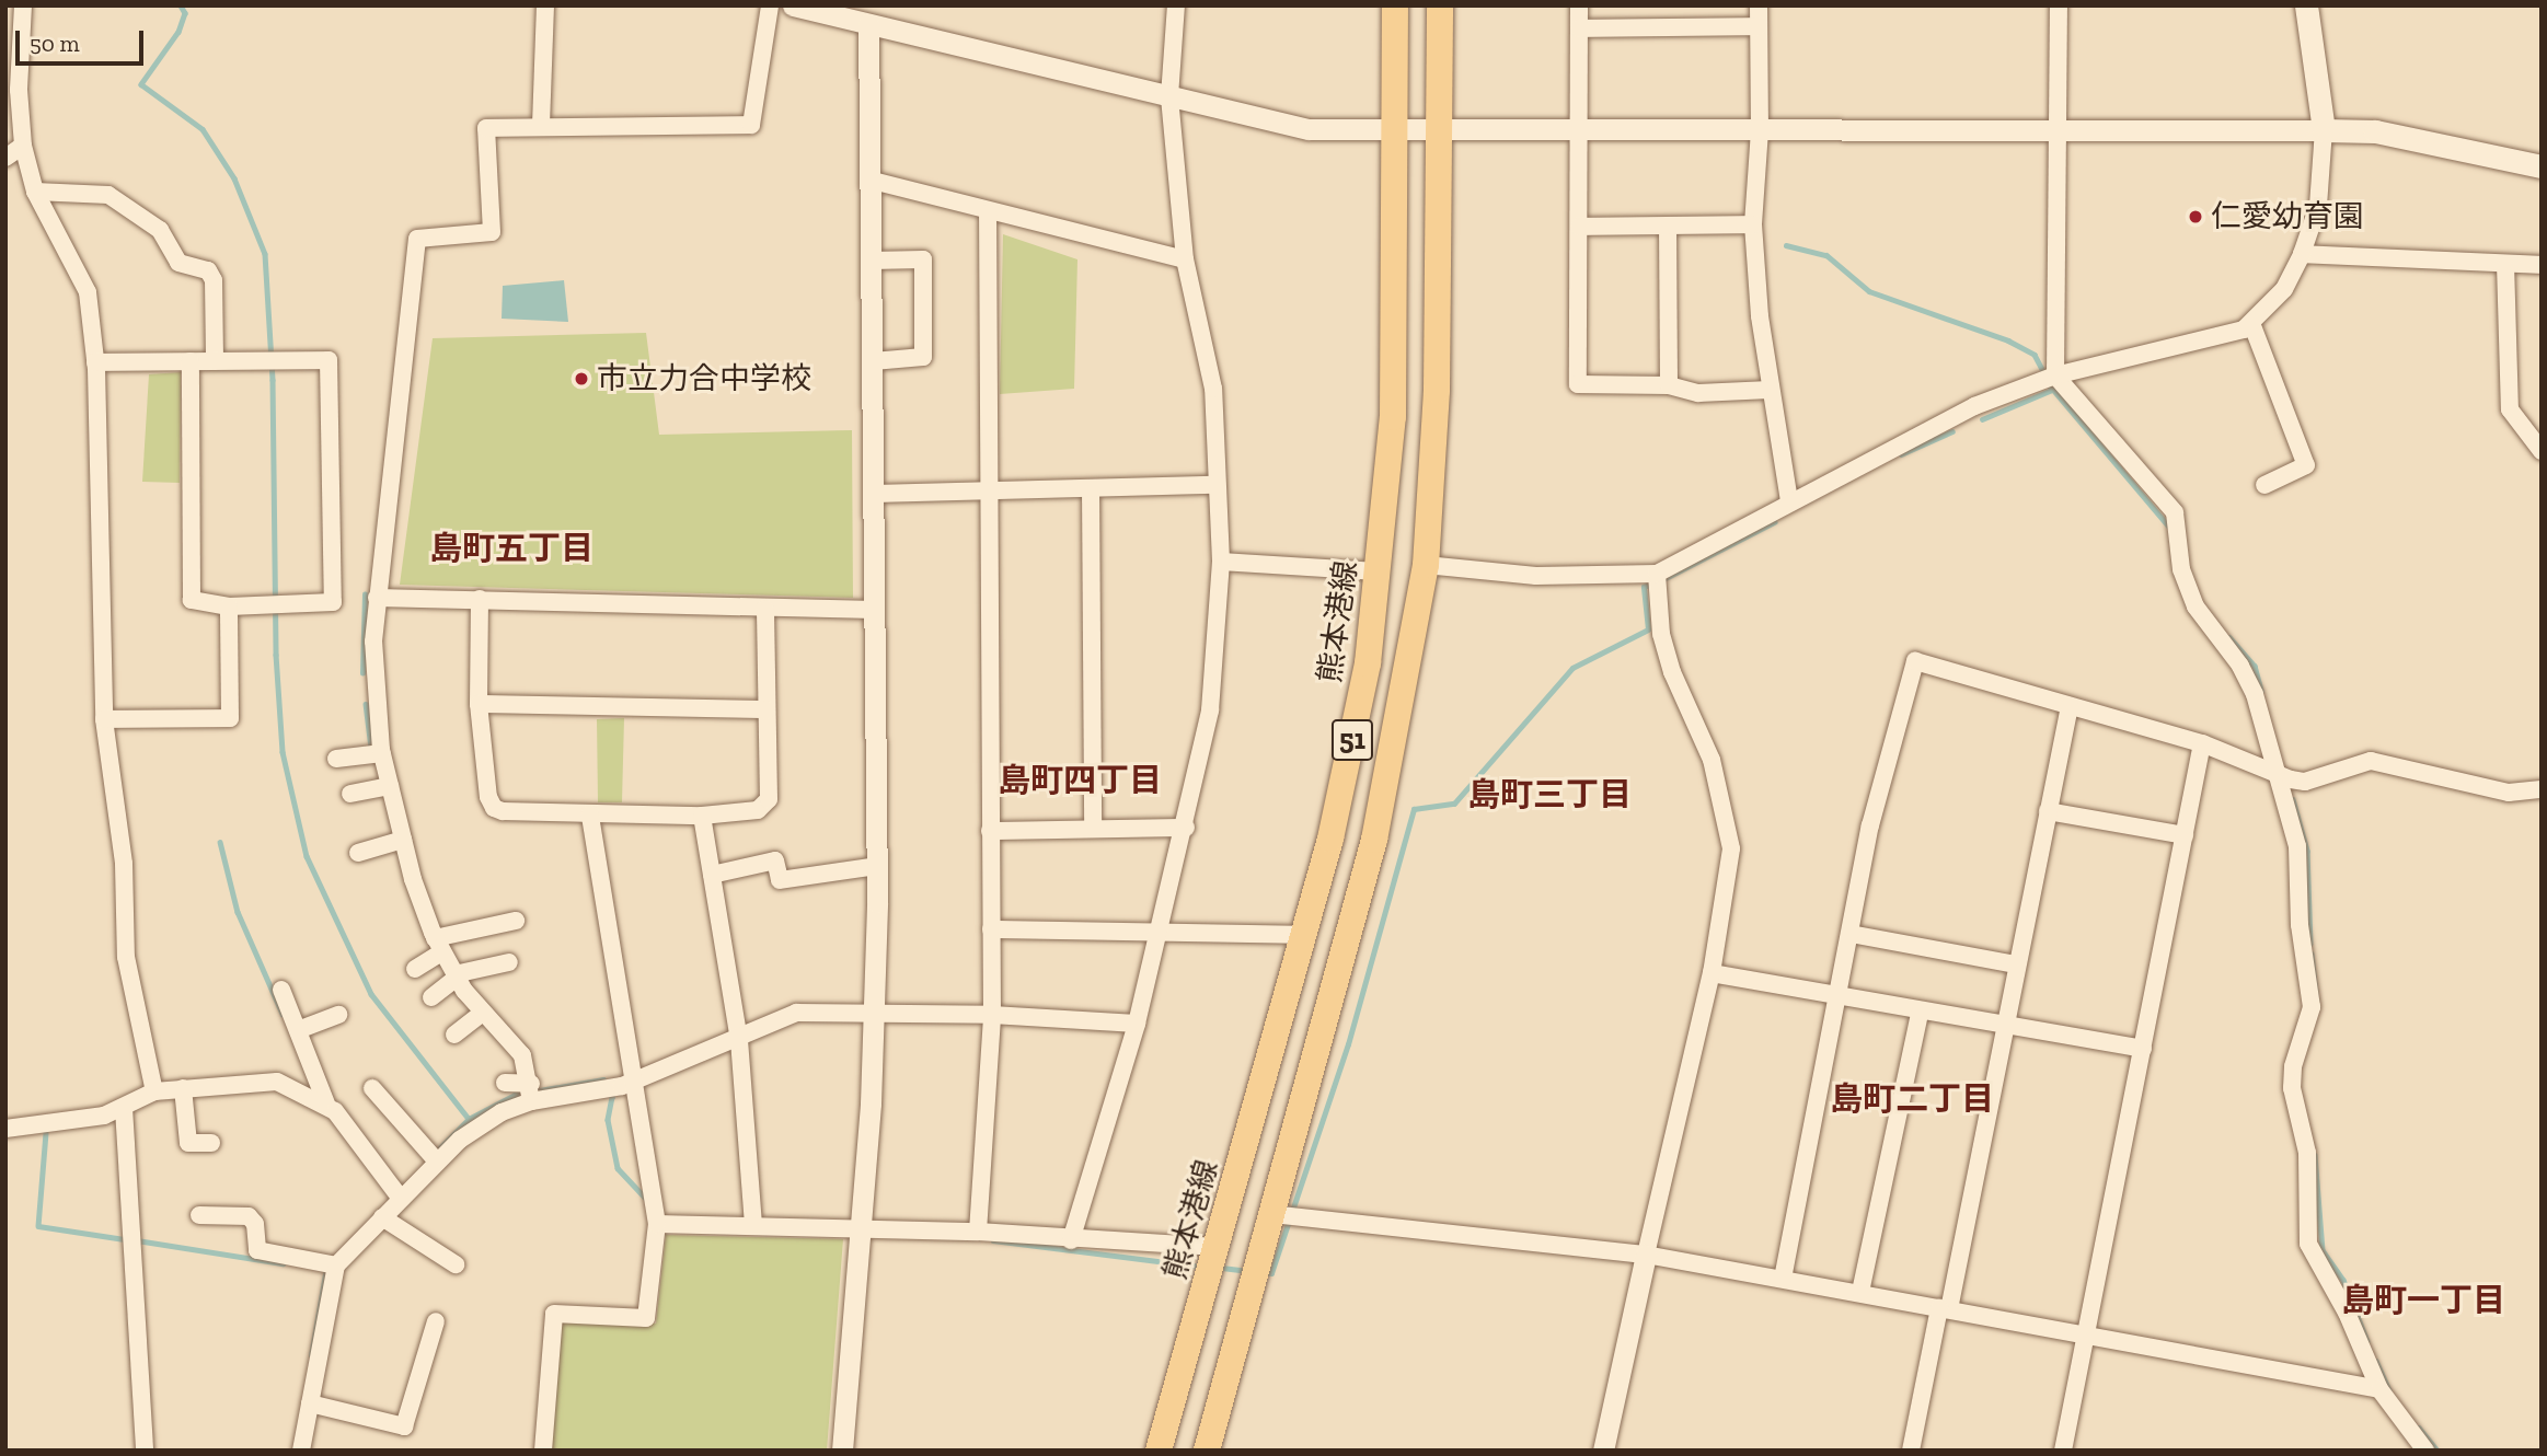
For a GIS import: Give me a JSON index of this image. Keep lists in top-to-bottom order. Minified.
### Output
{"streets":{"main road":["熊本港線","51"]},"districts":["島町五丁目","島町四丁目","島町三丁目","島町二丁目","島町一丁目"],"places":["仁愛幼育園","市立力合中学校"],"scale_bar":"50 m"}
